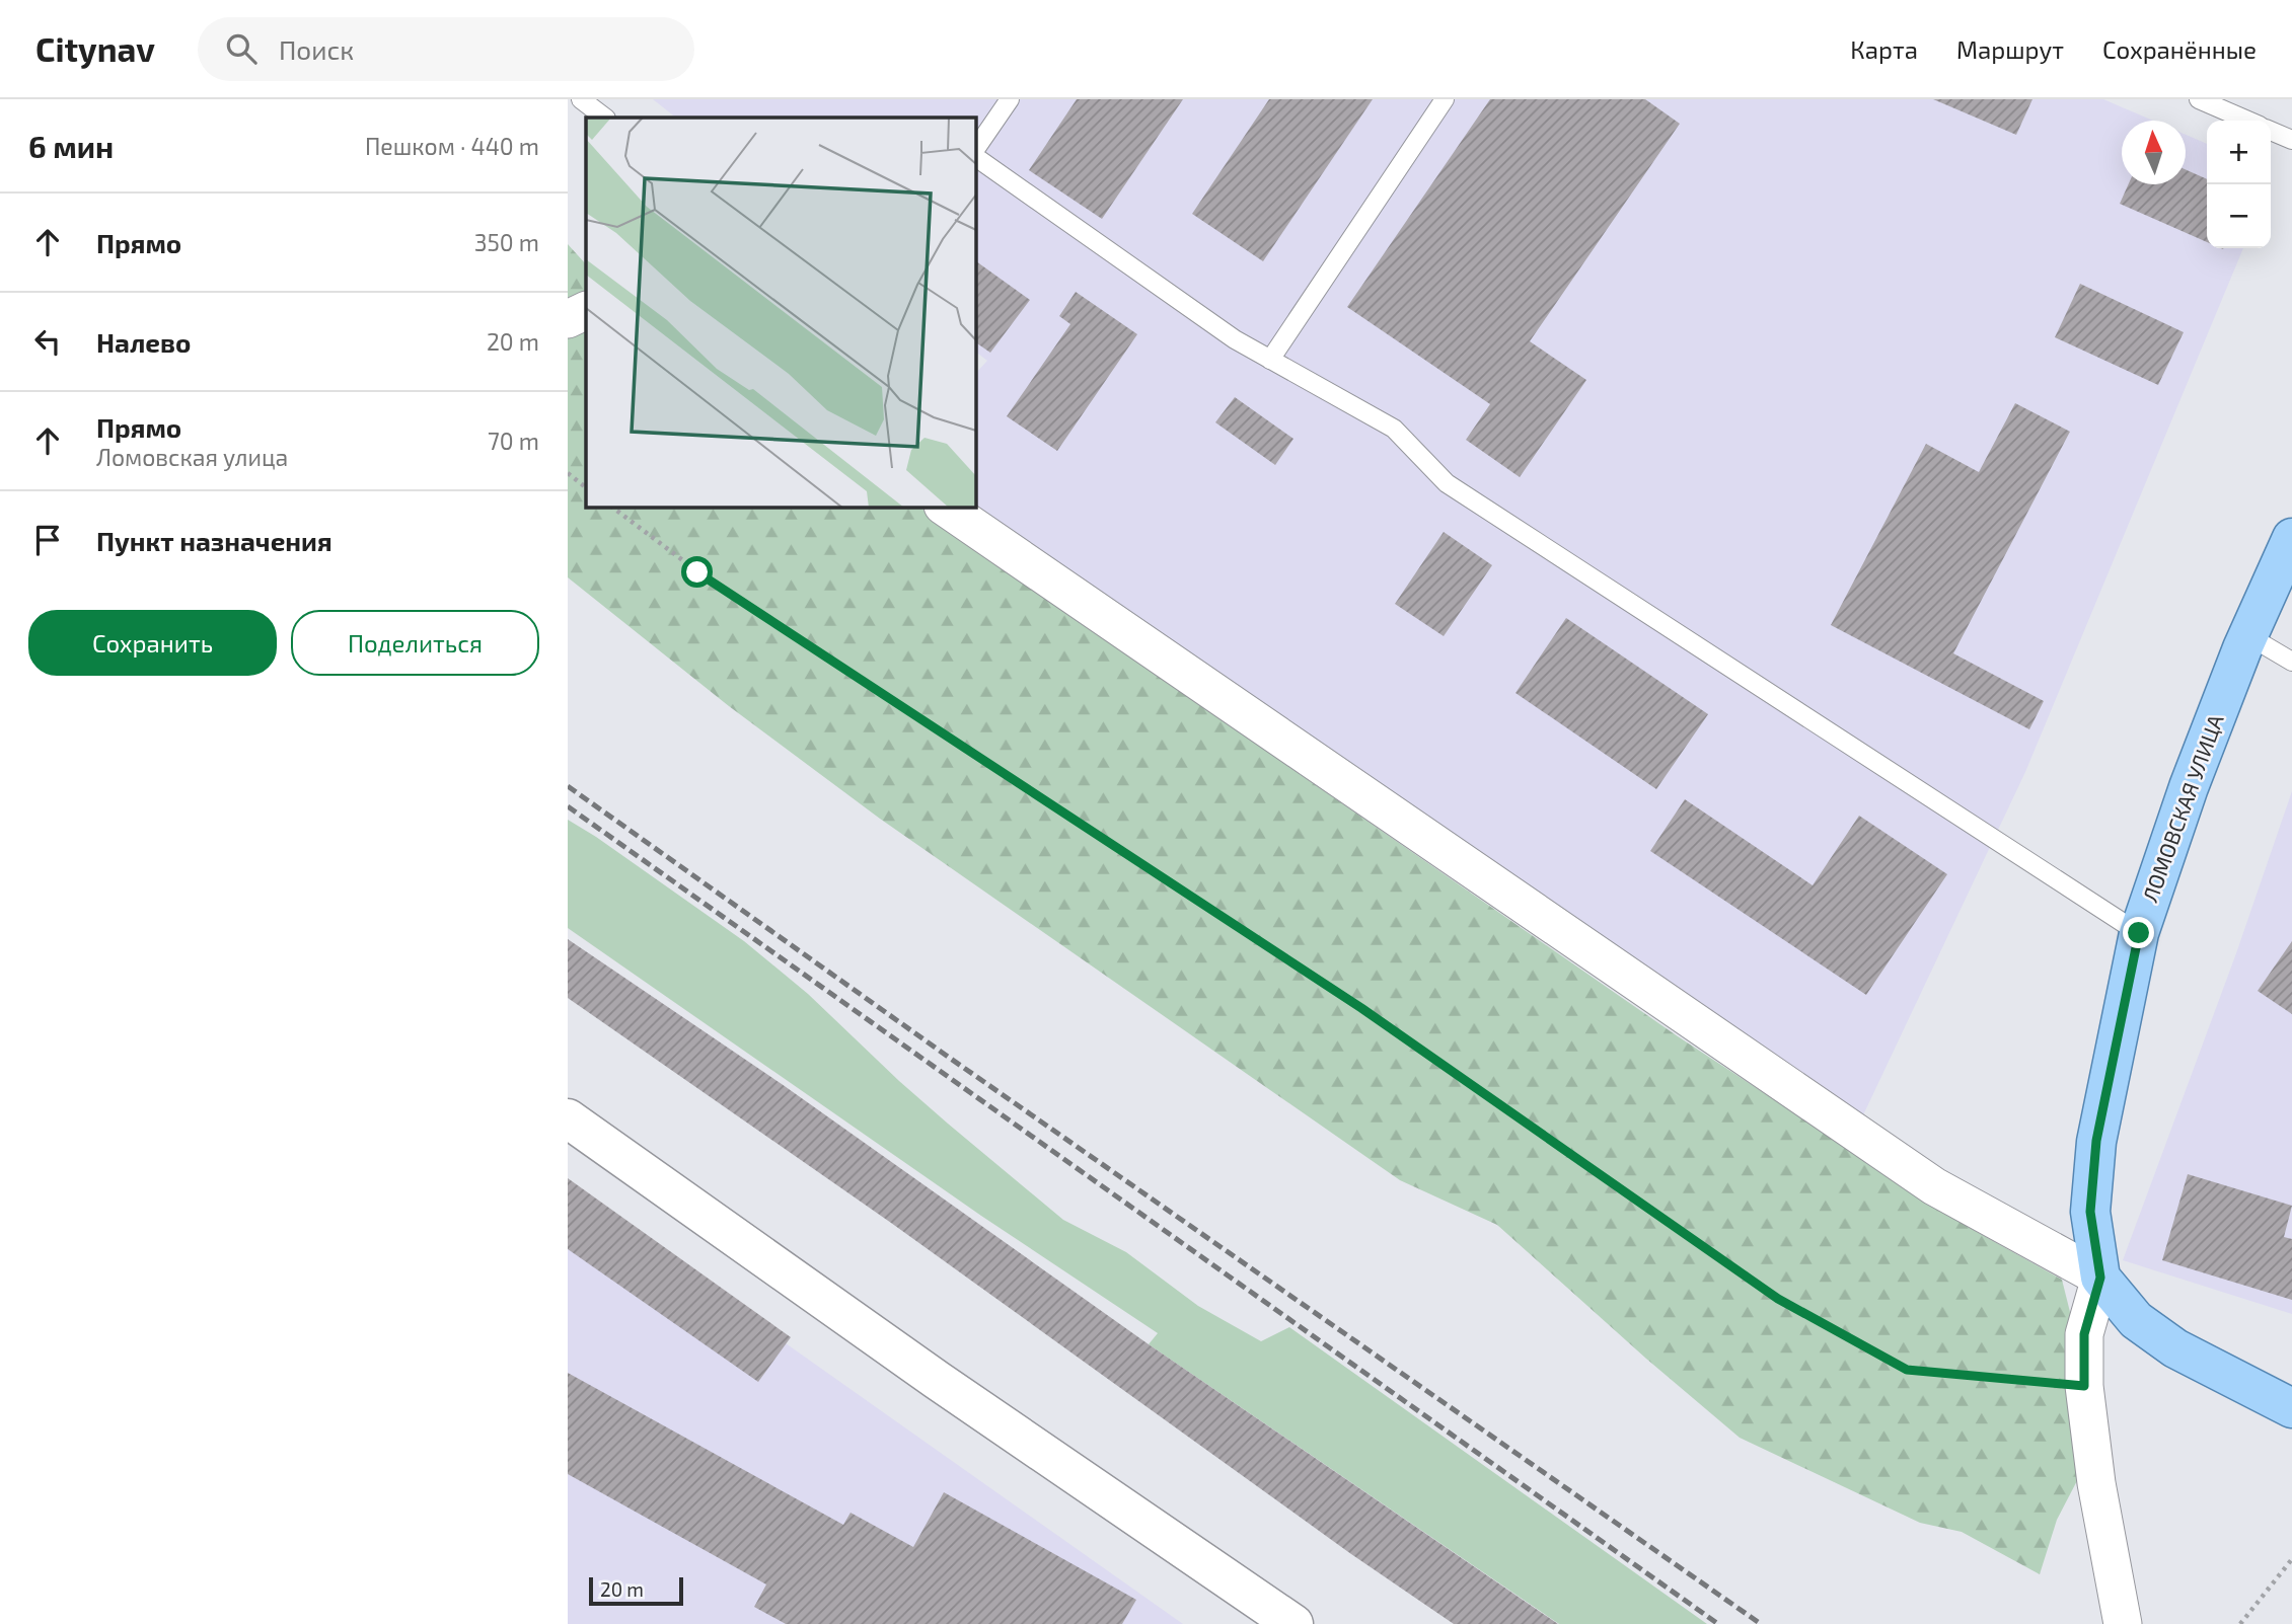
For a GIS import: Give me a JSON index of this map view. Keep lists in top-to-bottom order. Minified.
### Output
{"streets":{"main road":["ЛОМОВСКАЯ УЛИЦА"]},"scale_bar":"20 m","north":"top","page":{"header":"Citynav","search":"Поиск","nav":["Карта","Маршрут","Сохранённые"],"heading":["6 мин","Пешком · 440 m"],"map_buttons":["+","−"],"list":[["Прямо","350 m"],["Налево","20 m"],["Прямо","Ломовская улица","70 m"],"Пункт назначения"],"buttons":["Сохранить","Поделиться"],"scale":"20 m"}}
